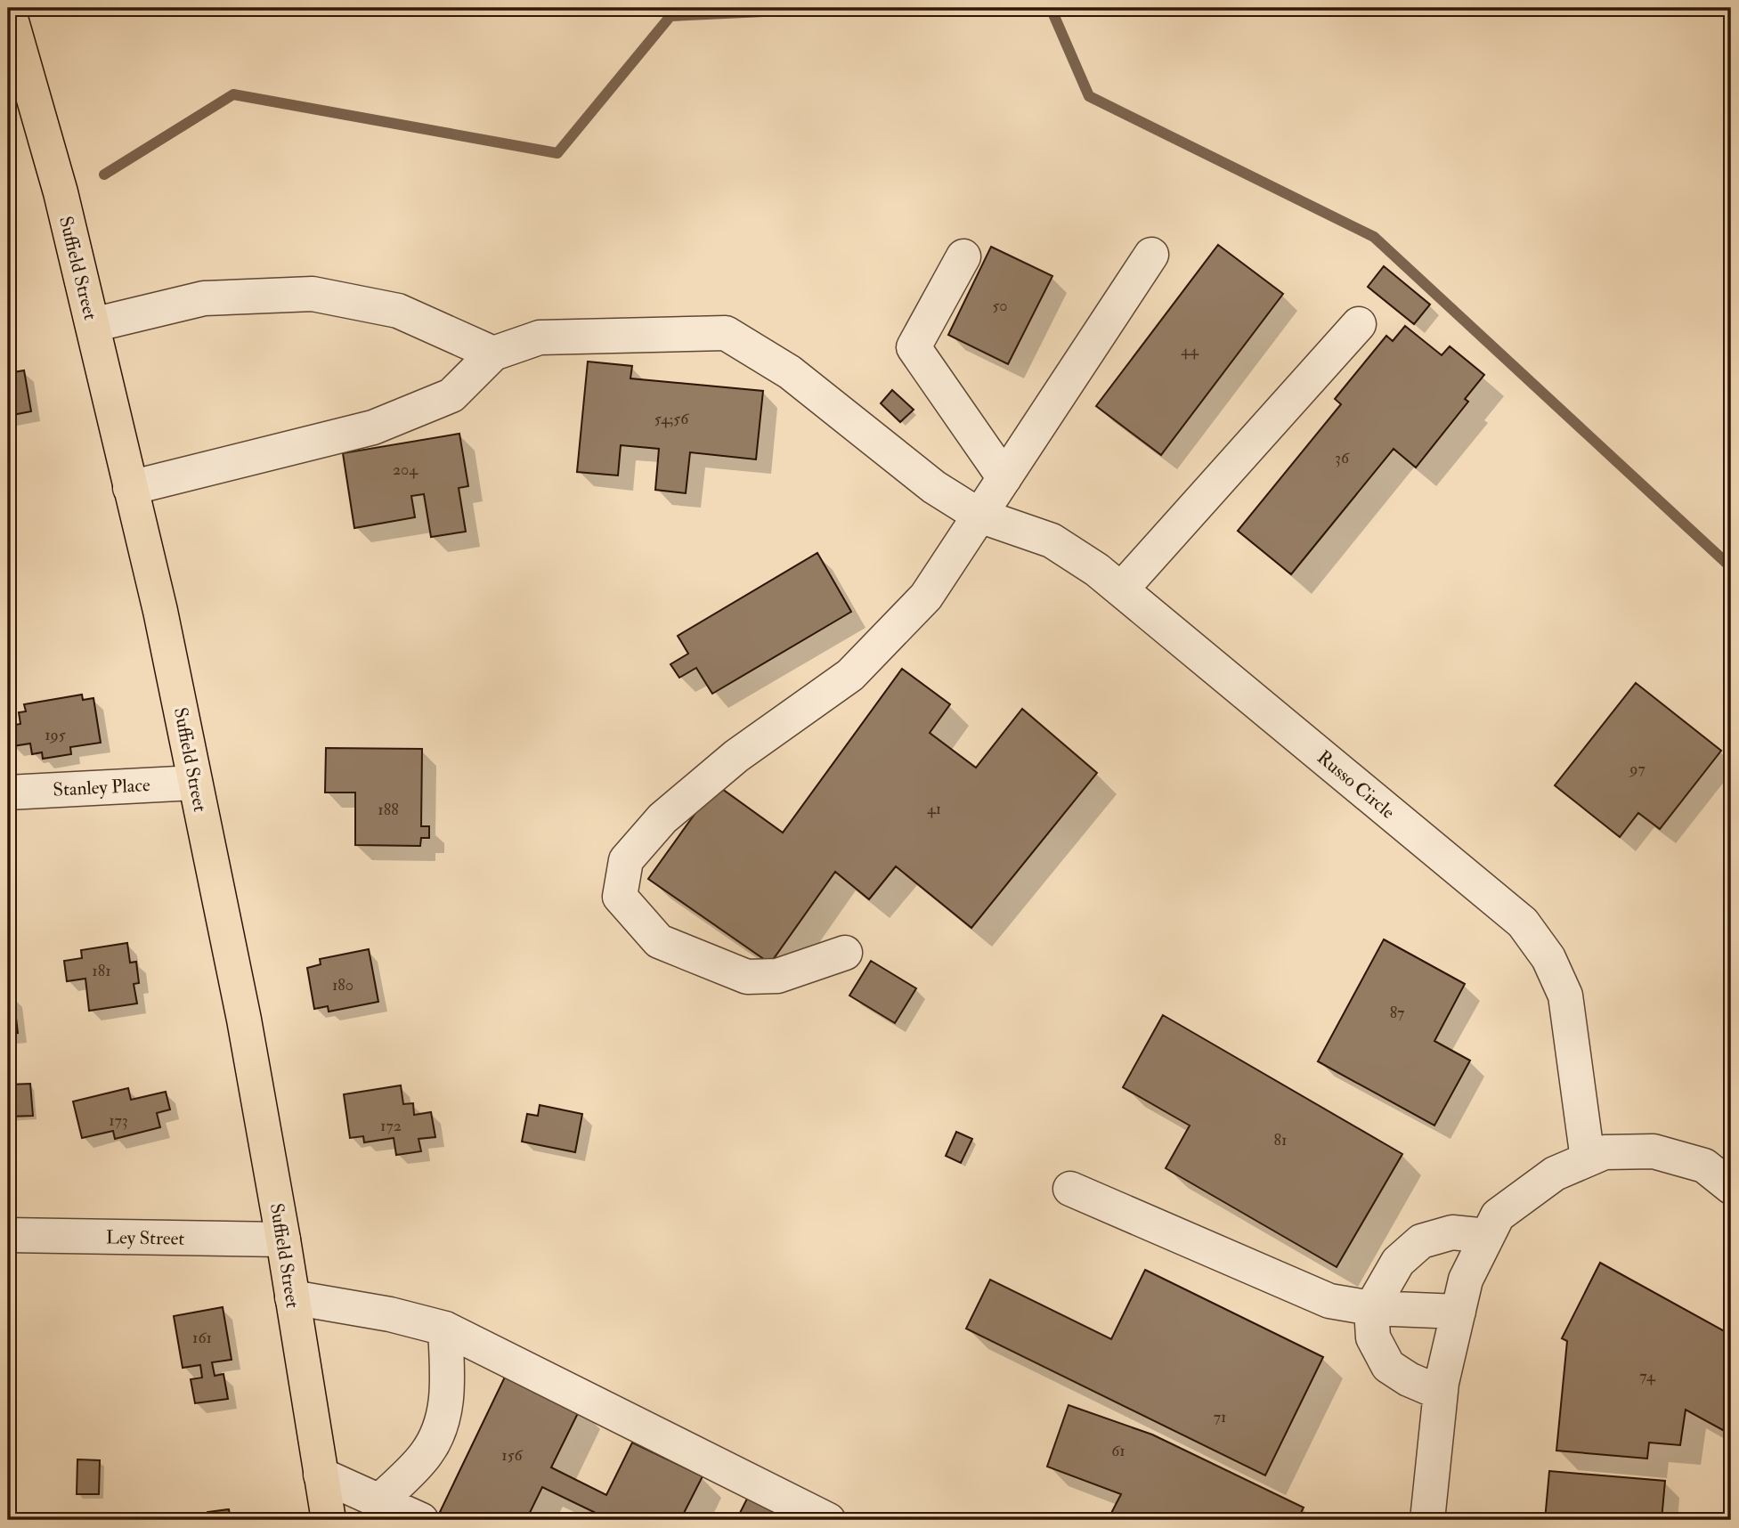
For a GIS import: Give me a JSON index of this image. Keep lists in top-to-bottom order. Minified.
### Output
{"streets":{"main road":["Suffield Street"],"street":["Russo Circle","Stanley Place","Ley Street"]},"crossings":[["Suffield Street","Stanley Place"],["Suffield Street","Ley Street"]],"house_numbers":["50","44","54;56","36","204","195","97","41","188","181","180","87","173","172","81","161","74","71","61","156"]}
